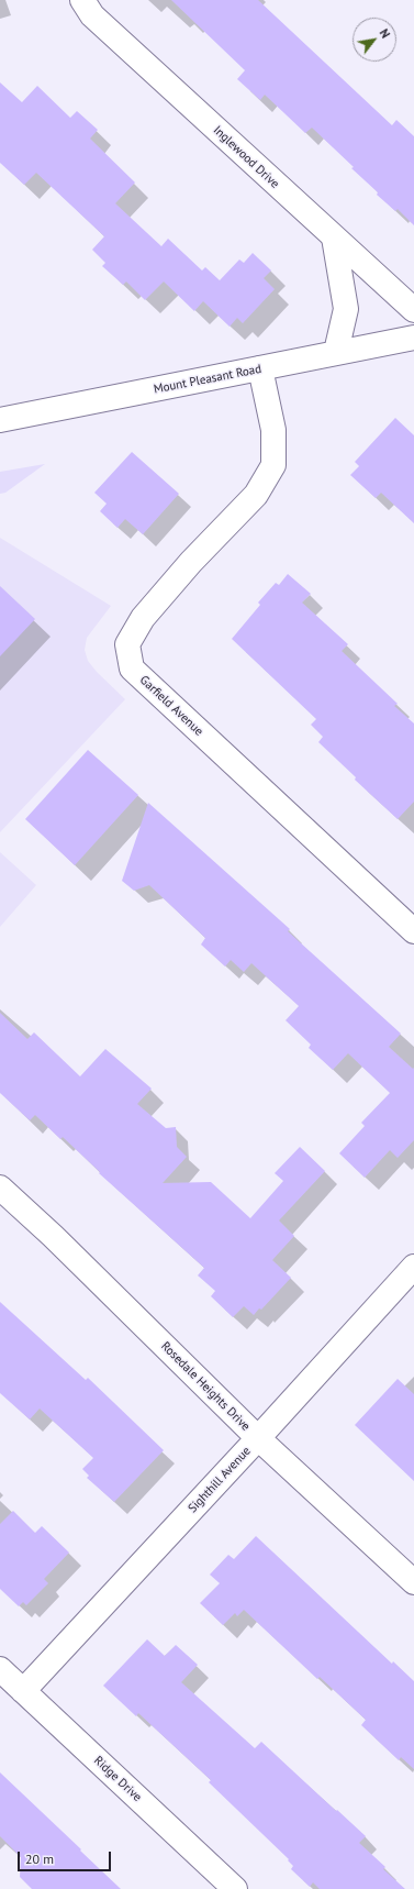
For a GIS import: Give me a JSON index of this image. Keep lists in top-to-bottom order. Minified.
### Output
{"streets":{"street":["Inglewood Drive","Mount Pleasant Road","Garfield Avenue","Rosedale Heights Drive","Sighthill Avenue","Ridge Drive"]},"crossings":[["Mount Pleasant Road","Garfield Avenue"],["Rosedale Heights Drive","Sighthill Avenue"],["Sighthill Avenue","Ridge Drive"]],"scale_bar":"20 m","north":"top right"}
